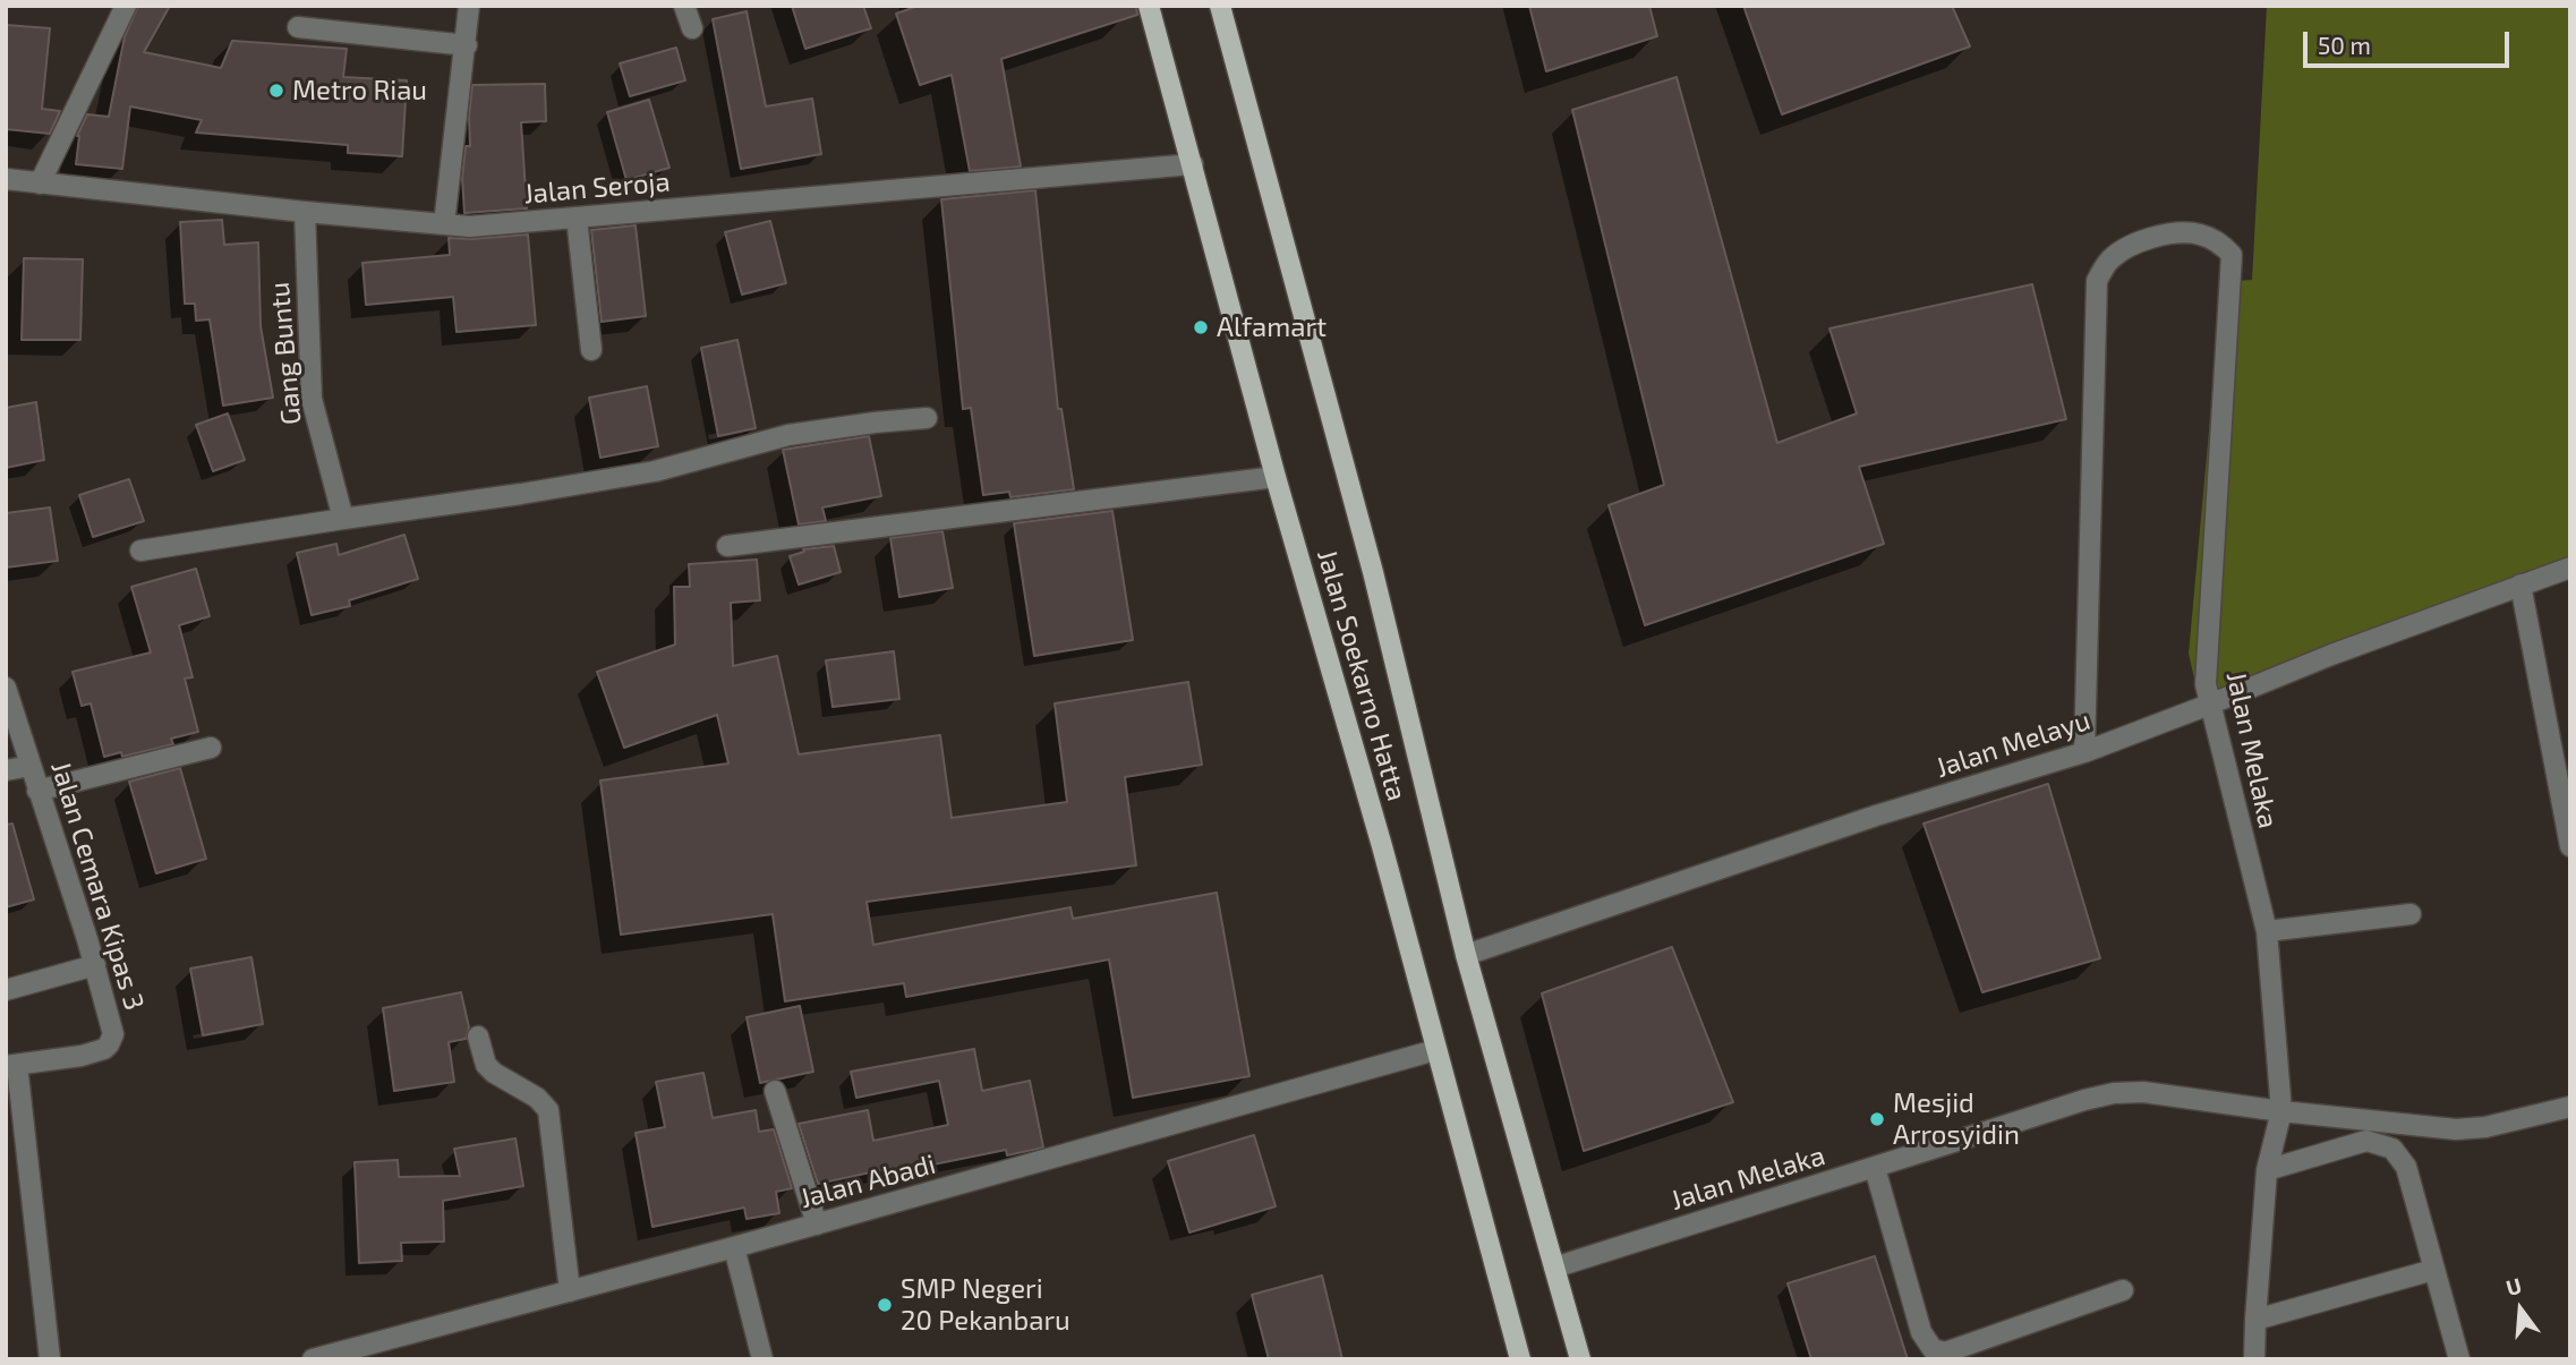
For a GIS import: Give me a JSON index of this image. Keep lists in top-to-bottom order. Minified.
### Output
{"streets":{"main road":["Jalan Soekarno Hatta"],"street":["Jalan Seroja","Gang Buntu","Jalan Melayu","Jalan Melaka","Jalan Cemara Kipas 3","Jalan Abadi"]},"crossings":[["Jalan Seroja","Gang Buntu"],["Jalan Seroja","Jalan Soekarno Hatta"],["Jalan Soekarno Hatta","Jalan Melayu"],["Jalan Soekarno Hatta","Jalan Melaka"],["Jalan Soekarno Hatta","Jalan Abadi"],["Jalan Melayu","Jalan Melaka"]],"places":["Metro Riau","Alfamart","Mesjid Arrosyidin","SMP Negeri 20 Pekanbaru"],"scale_bar":"50 m","north":"top"}
